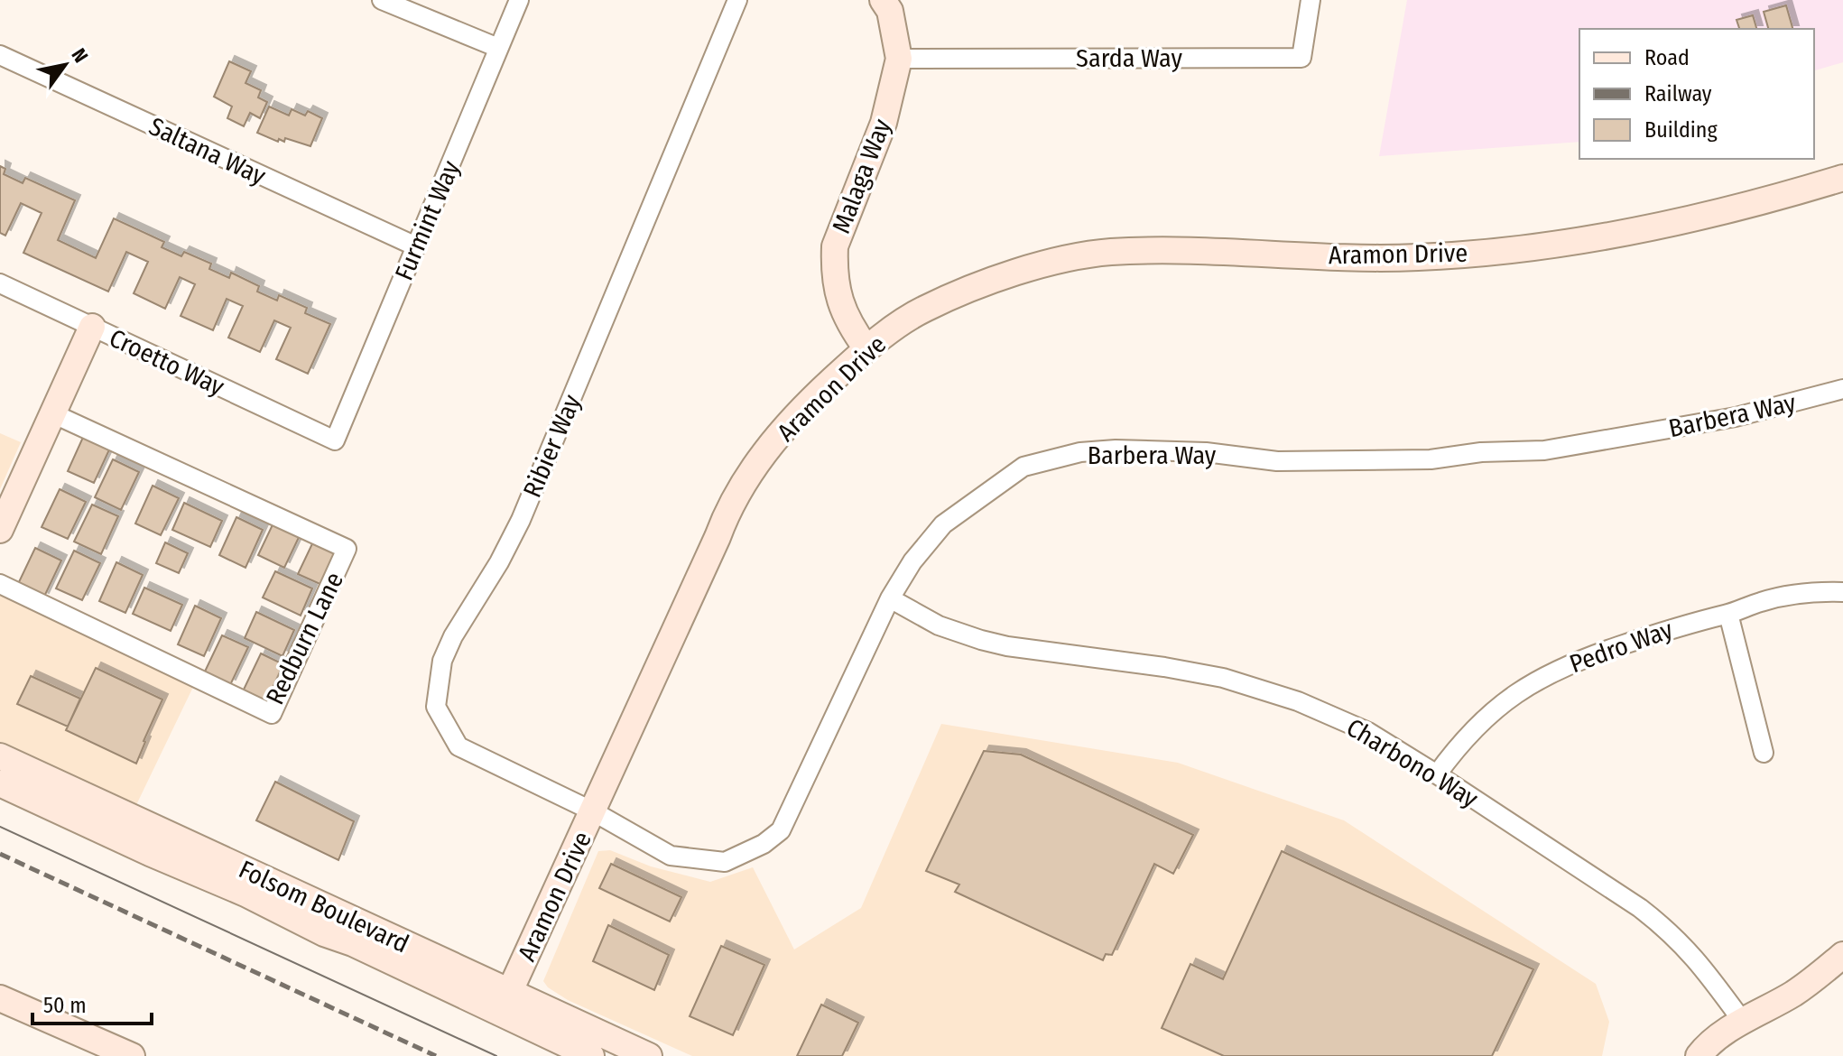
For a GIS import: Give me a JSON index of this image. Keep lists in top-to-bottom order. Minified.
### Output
{"streets":{"street":["Sarda Way","Saltana Way","Malaga Way","Furmint Way","Aramon Drive","Croetto Way","Barbera Way","Ribier Way","Redburn Lane","Pedro Way","Charbono Way","Folsom Boulevard"]},"crossings":[["Sarda Way","Malaga Way"],["Saltana Way","Furmint Way"],["Malaga Way","Aramon Drive"],["Furmint Way","Croetto Way"],["Aramon Drive","Barbera Way"],["Aramon Drive","Ribier Way"],["Aramon Drive","Folsom Boulevard"],["Barbera Way","Ribier Way"],["Barbera Way","Charbono Way"],["Pedro Way","Charbono Way"]],"legend":["Road","Railway","Building"],"scale_bar":"50 m","north":"top right"}
